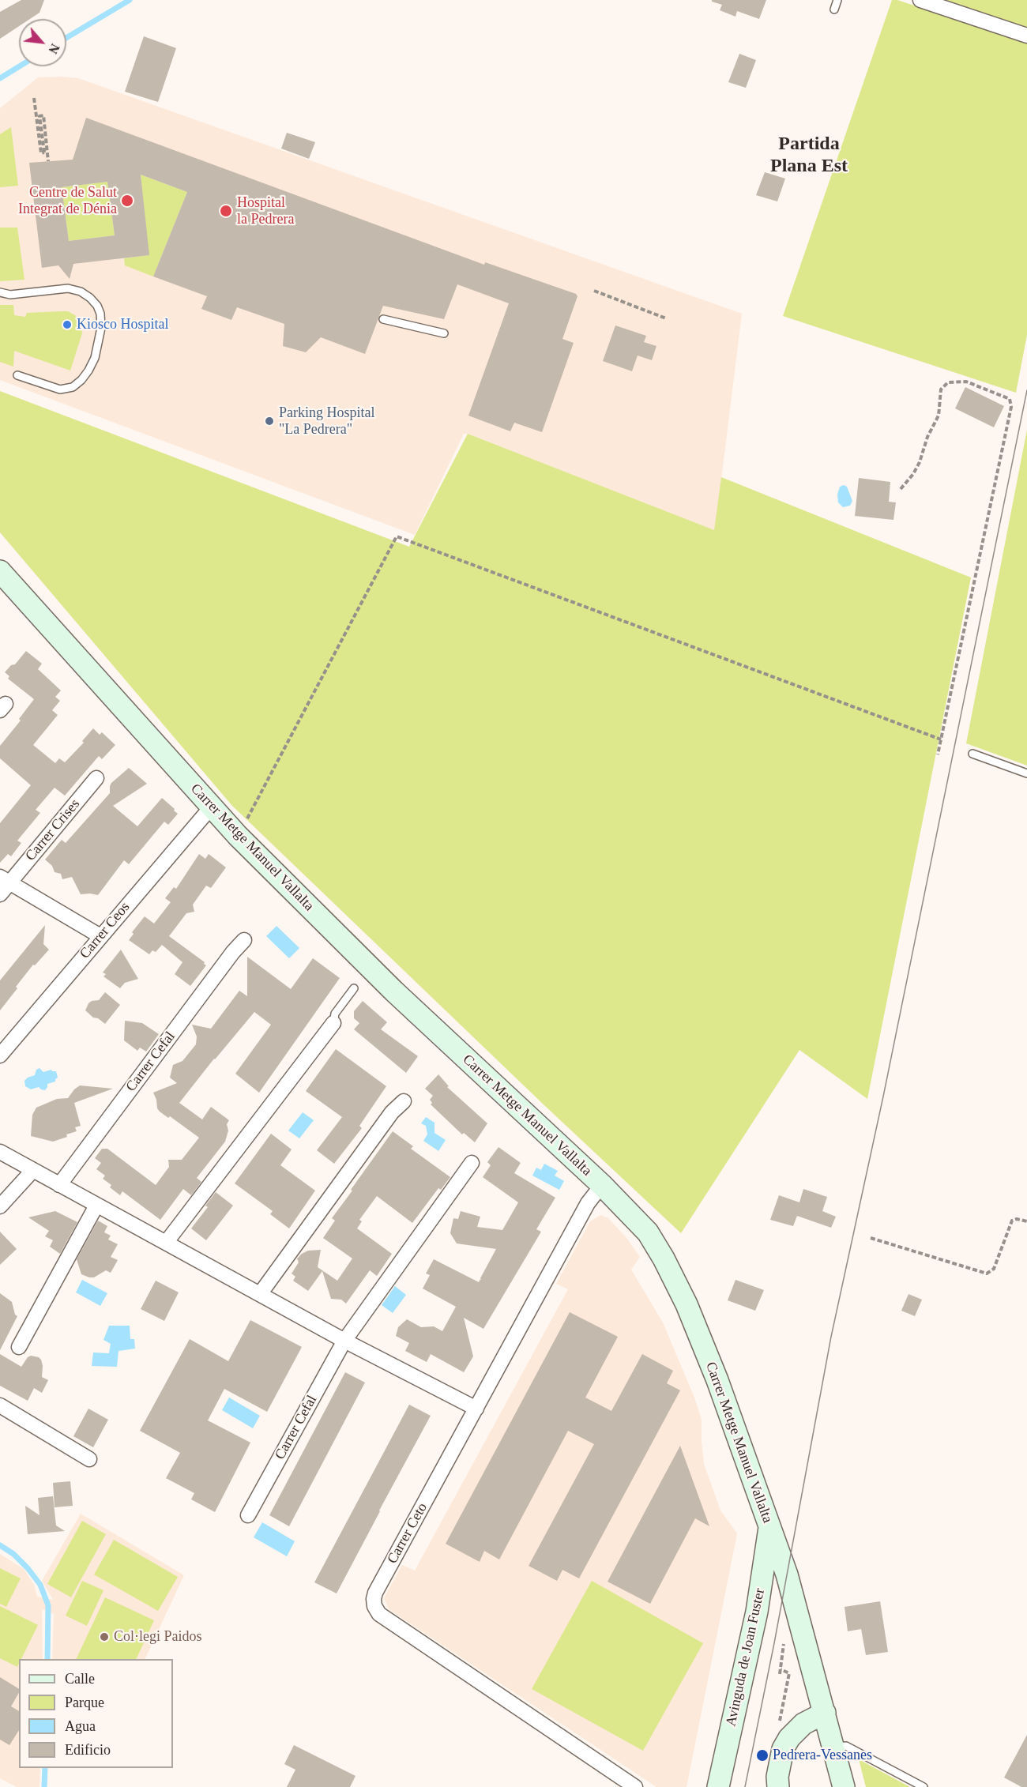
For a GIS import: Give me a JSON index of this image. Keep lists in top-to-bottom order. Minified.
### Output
{"streets":{"street":["Carrer Crises","Carrer Metge Manuel Vallalta","Carrer Ceos","Carrer Cefal","Carrer Ceto","Avinguda de Joan Fuster"]},"crossings":[["Carrer Metge Manuel Vallalta","Carrer Ceos"],["Carrer Metge Manuel Vallalta","Carrer Ceto"],["Carrer Metge Manuel Vallalta","Avinguda de Joan Fuster"]],"districts":["Partida Plana Est"],"places":["Centre de Salut Integrat de Dénia","Hospital la Pedrera","Kiosco Hospital","Parking Hospital \"La Pedrera\"","Col·legi Paidos","Pedrera-Vessanes"],"legend":["Calle","Parque","Agua","Edificio"],"north":"bottom right"}
